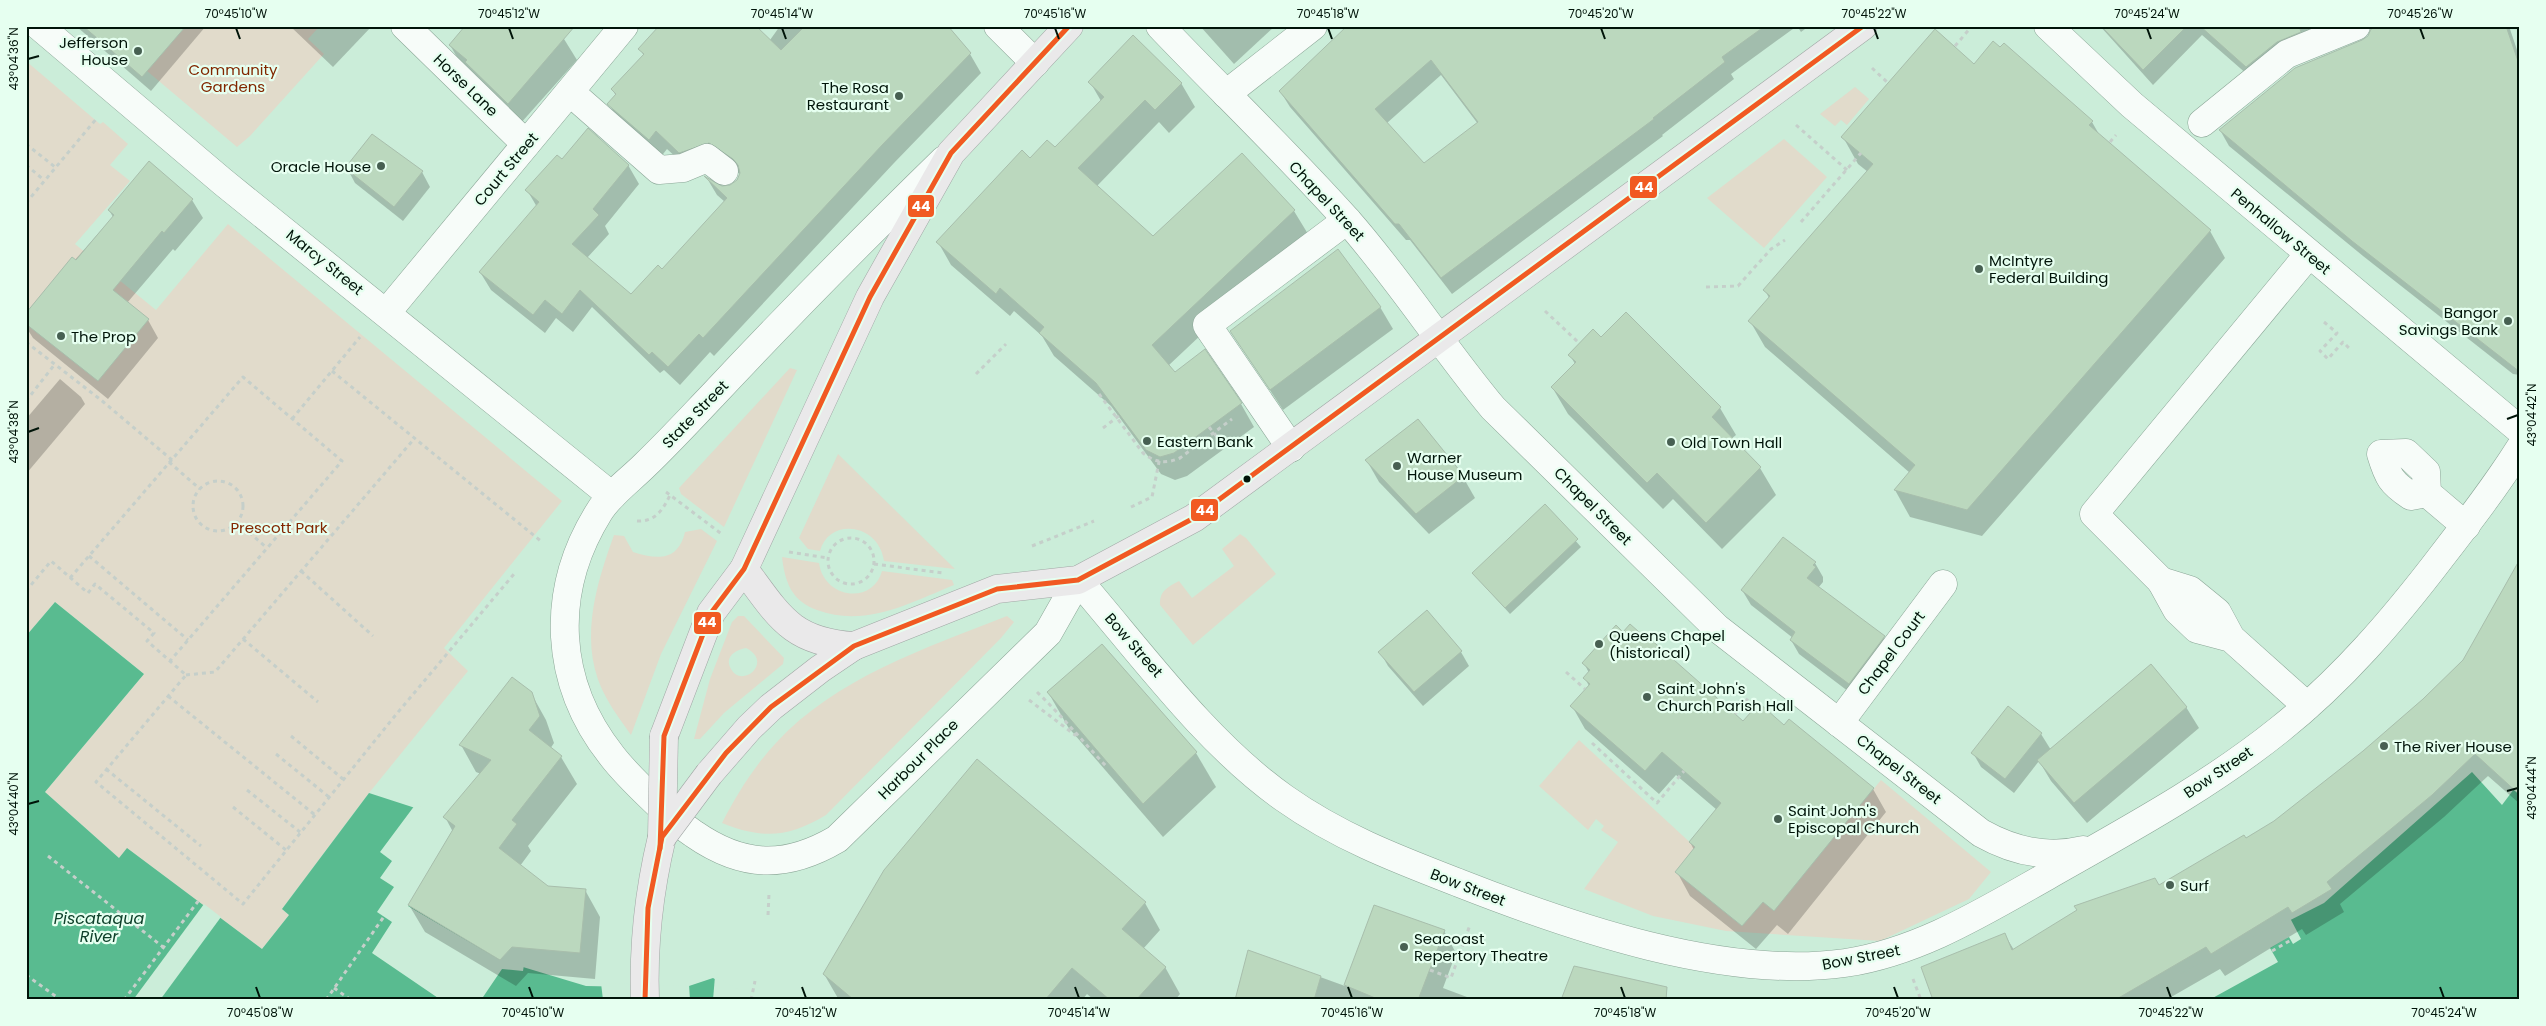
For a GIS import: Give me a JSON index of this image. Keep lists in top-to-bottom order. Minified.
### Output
{"streets":{"main road":["State Street"],"street":["Horse Lane","Court Street","Chapel Street","Penhallow Street","Marcy Street","Bow Street","Chapel Court","Harbour Place"]},"crossings":[["Horse Lane","Court Street"],["Court Street","Marcy Street"],["Chapel Street","Bow Street"],["Chapel Street","Chapel Court"],["Marcy Street","State Street"],["State Street","Harbour Place"],["Bow Street","Harbour Place"]],"water":["Piscataqua River"],"parks":["Community Gardens","Prescott Park"],"places":["Jefferson House","The Rosa Restaurant","Oracle House","McIntyre Federal Building","Bangor Savings Bank","The Prop","Eastern Bank","Old Town Hall","Warner House Museum","Queens Chapel (historical)","Saint John's Church Parish Hall","The River House","Saint John's Episcopal Church","Surf","Seacoast Repertory Theatre"],"lines":["transit line 44"],"coordinates":["70°45'10\"W","70°45'12\"W","70°45'14\"W","70°45'16\"W","70°45'18\"W","70°45'20\"W","70°45'22\"W","70°45'24\"W","70°45'26\"W","43°04'36\"N","43°04'42\"N","43°04'38\"N","43°04'44\"N","43°04'40\"N","70°45'08\"W"]}
